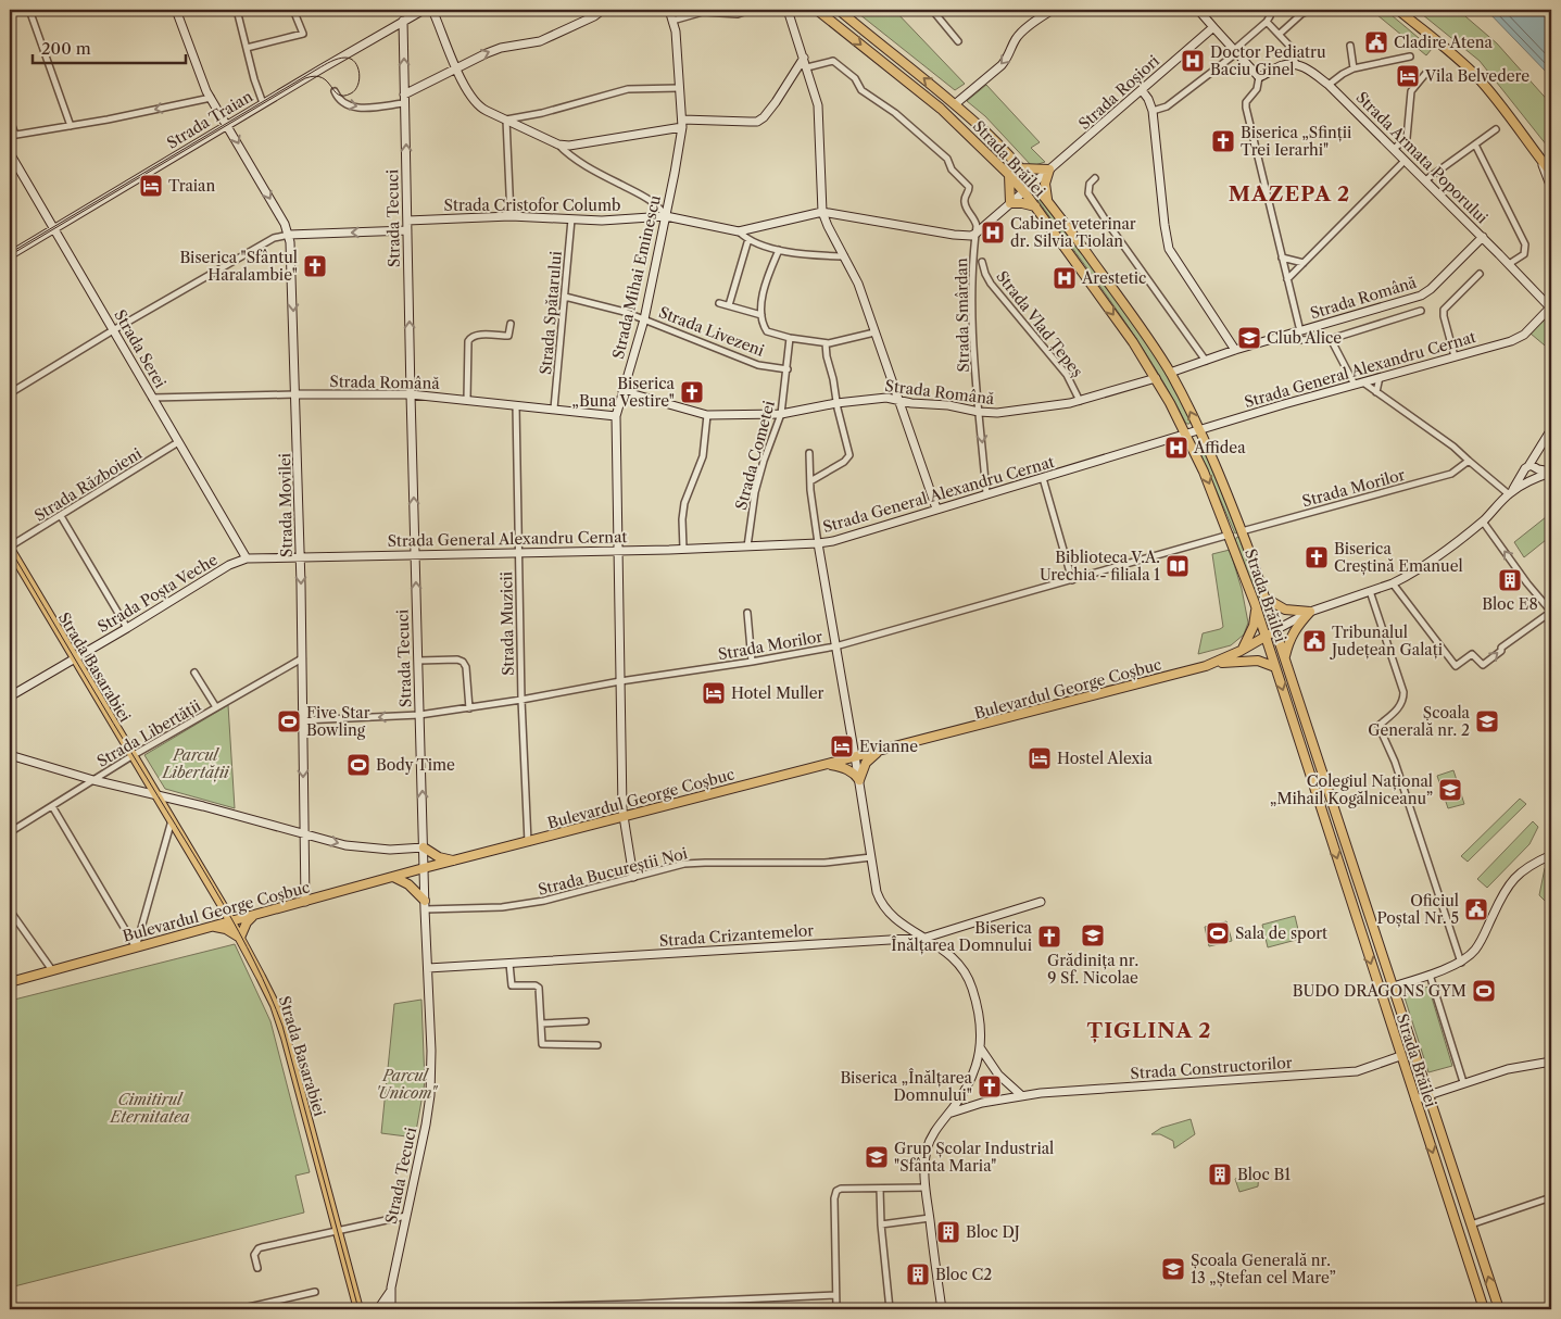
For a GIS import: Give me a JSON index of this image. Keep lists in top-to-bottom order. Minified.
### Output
{"streets":{"main road":["Strada Brăilei","Strada Basarabiei","Bulevardul George Coșbuc"],"street":["Strada Roșiori","Strada Traian","Strada Armata Poporului","Strada Cristofor Columb","Strada Tecuci","Strada Mihai Eminescu","Strada Română","Strada Spătarului","Strada Smârdan","Strada Vlad Țepeș","Strada Livezeni","Strada Serei","Strada General Alexandru Cernat","Strada Cometei","Strada Războieni","Strada Morilor","Strada Movilei","Strada Poșta Veche","Strada Muzicii","Strada Libertății","Strada Bucureștii Noi","Strada Crizantemelor","Strada Constructorilor"]},"crossings":[["Strada Roșiori","Strada Brăilei"],["Strada Traian","Strada Tecuci"],["Strada Traian","Strada Serei"],["Strada Traian","Strada Movilei"],["Strada Armata Poporului","Strada Română"],["Strada Armata Poporului","Strada General Alexandru Cernat"],["Strada Brăilei","Strada Română"],["Strada Brăilei","Strada General Alexandru Cernat"],["Strada Brăilei","Strada Morilor"],["Strada Brăilei","Bulevardul George Coșbuc"],["Strada Brăilei","Strada Constructorilor"],["Strada Cristofor Columb","Strada Tecuci"],["Strada Cristofor Columb","Strada Mihai Eminescu"],["Strada Cristofor Columb","Strada Spătarului"],["Strada Cristofor Columb","Strada Smârdan"],["Strada Tecuci","Strada Română"],["Strada Tecuci","Strada General Alexandru Cernat"],["Strada Tecuci","Strada Morilor"],["Strada Tecuci","Bulevardul George Coșbuc"],["Strada Tecuci","Strada Bucureștii Noi"],["Strada Tecuci","Strada Crizantemelor"],["Strada Mihai Eminescu","Strada Română"],["Strada Mihai Eminescu","Strada Livezeni"],["Strada Mihai Eminescu","Strada General Alexandru Cernat"],["Strada Mihai Eminescu","Strada Morilor"],["Strada Mihai Eminescu","Bulevardul George Coșbuc"],["Strada Mihai Eminescu","Strada Bucureștii Noi"],["Strada Română","Strada Spătarului"],["Strada Română","Strada Smârdan"],["Strada Română","Strada Vlad Țepeș"],["Strada Română","Strada Serei"],["Strada Română","Strada Cometei"],["Strada Română","Strada Movilei"],["Strada Română","Strada Muzicii"],["Strada Spătarului","Strada Livezeni"],["Strada Smârdan","Strada General Alexandru Cernat"],["Strada Livezeni","Strada Cometei"],["Strada Serei","Strada Războieni"],["Strada Serei","Strada Poșta Veche"],["Strada General Alexandru Cernat","Strada Cometei"],["Strada General Alexandru Cernat","Strada Movilei"],["Strada General Alexandru Cernat","Strada Poșta Veche"],["Strada General Alexandru Cernat","Strada Muzicii"],["Strada Războieni","Strada Basarabiei"],["Strada Morilor","Strada Movilei"],["Strada Morilor","Strada Muzicii"],["Strada Movilei","Strada Poșta Veche"],["Strada Movilei","Bulevardul George Coșbuc"],["Strada Movilei","Strada Libertății"],["Strada Poșta Veche","Strada Basarabiei"],["Strada Muzicii","Bulevardul George Coșbuc"],["Strada Basarabiei","Bulevardul George Coșbuc"],["Strada Basarabiei","Strada Libertății"]],"one_way":["Strada Tecuci","Strada Movilei"],"districts":["MAZEPA 2","ȚIGLINA 2"],"parks":["Parcul Libertății","Parcul 'Unicom\"","Cimitirul Eternitatea"],"places":{"public building":["Cladire Atena","Tribunalul Județean Galați","Oficiul Poștal Nr. 5"],"hospital":["Doctor Pediatru Baciu Ginel","Cabinet veterinar dr. Silvia Tiolan","Arestetic","Affidea"],"hotel":["Vila Belvedere","Traian","Hotel Muller","Evianne","Hostel Alexia"],"church":["Biserica „Sfinții Trei Ierarhi\"","Biserica \"Sfântul Haralambie\"","Biserica „Buna Vestire\"","Biserica Creștină Emanuel","Biserica Înălțarea Domnului","Biserica „Înălțarea Domnului\""],"school or university":["Club Alice","Școala Generală nr. 2","Colegiul Național „Mihail Kogălniceanu”","Grădinița nr. 9 Sf. Nicolae","Grup Școlar Industrial \"Sfânta Maria\"","Școala Generală nr. 13 „Ștefan cel Mare”"],"library":["Biblioteca V.A. Urechia - filiala 1"],"building":["Bloc E8","Bloc B1","Bloc DJ","Bloc C2"],"sports":["Five Star Bowling","Body Time","Sala de sport","BUDO DRAGONS GYM"]},"scale_bar":"200 m"}
